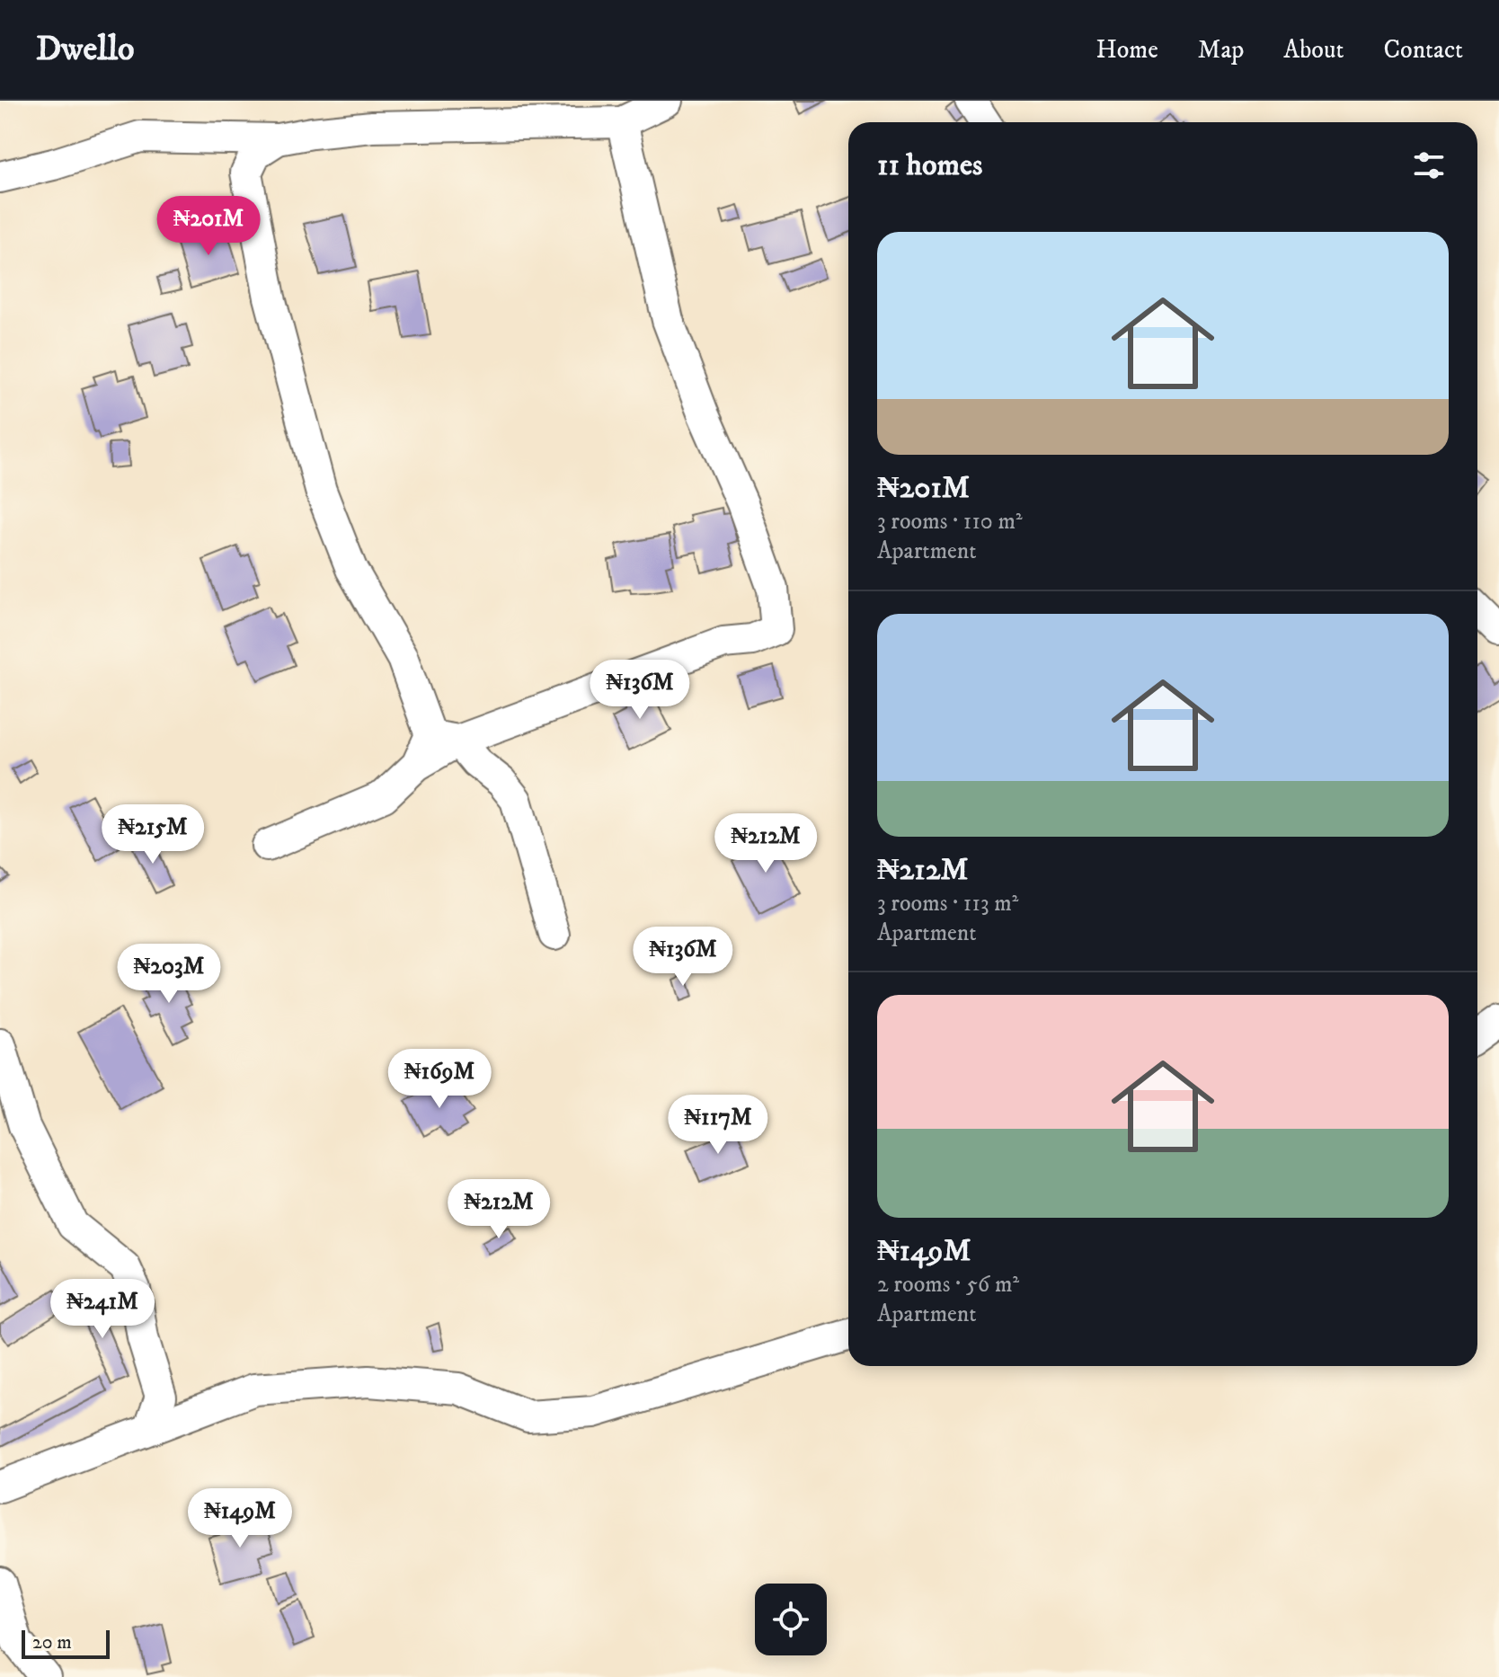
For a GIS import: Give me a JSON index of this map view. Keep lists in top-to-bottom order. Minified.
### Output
{"scale_bar":"20 m","page":{"header":"Dwello","nav":["Home","Map","About","Contact"],"heading":"11 homes","price":["₦201M","₦136M","₦215M","₦212M","₦136M","₦203M","₦169M","₦117M","₦212M","₦241M","₦149M"],"list":[{"name":"₦201M","note":"3 rooms · 110 m² · Apartment"},{"name":"₦212M","note":"3 rooms · 113 m² · Apartment"},{"name":"₦149M","note":"2 rooms · 56 m² · Apartment"}],"scale":"20 m"}}
